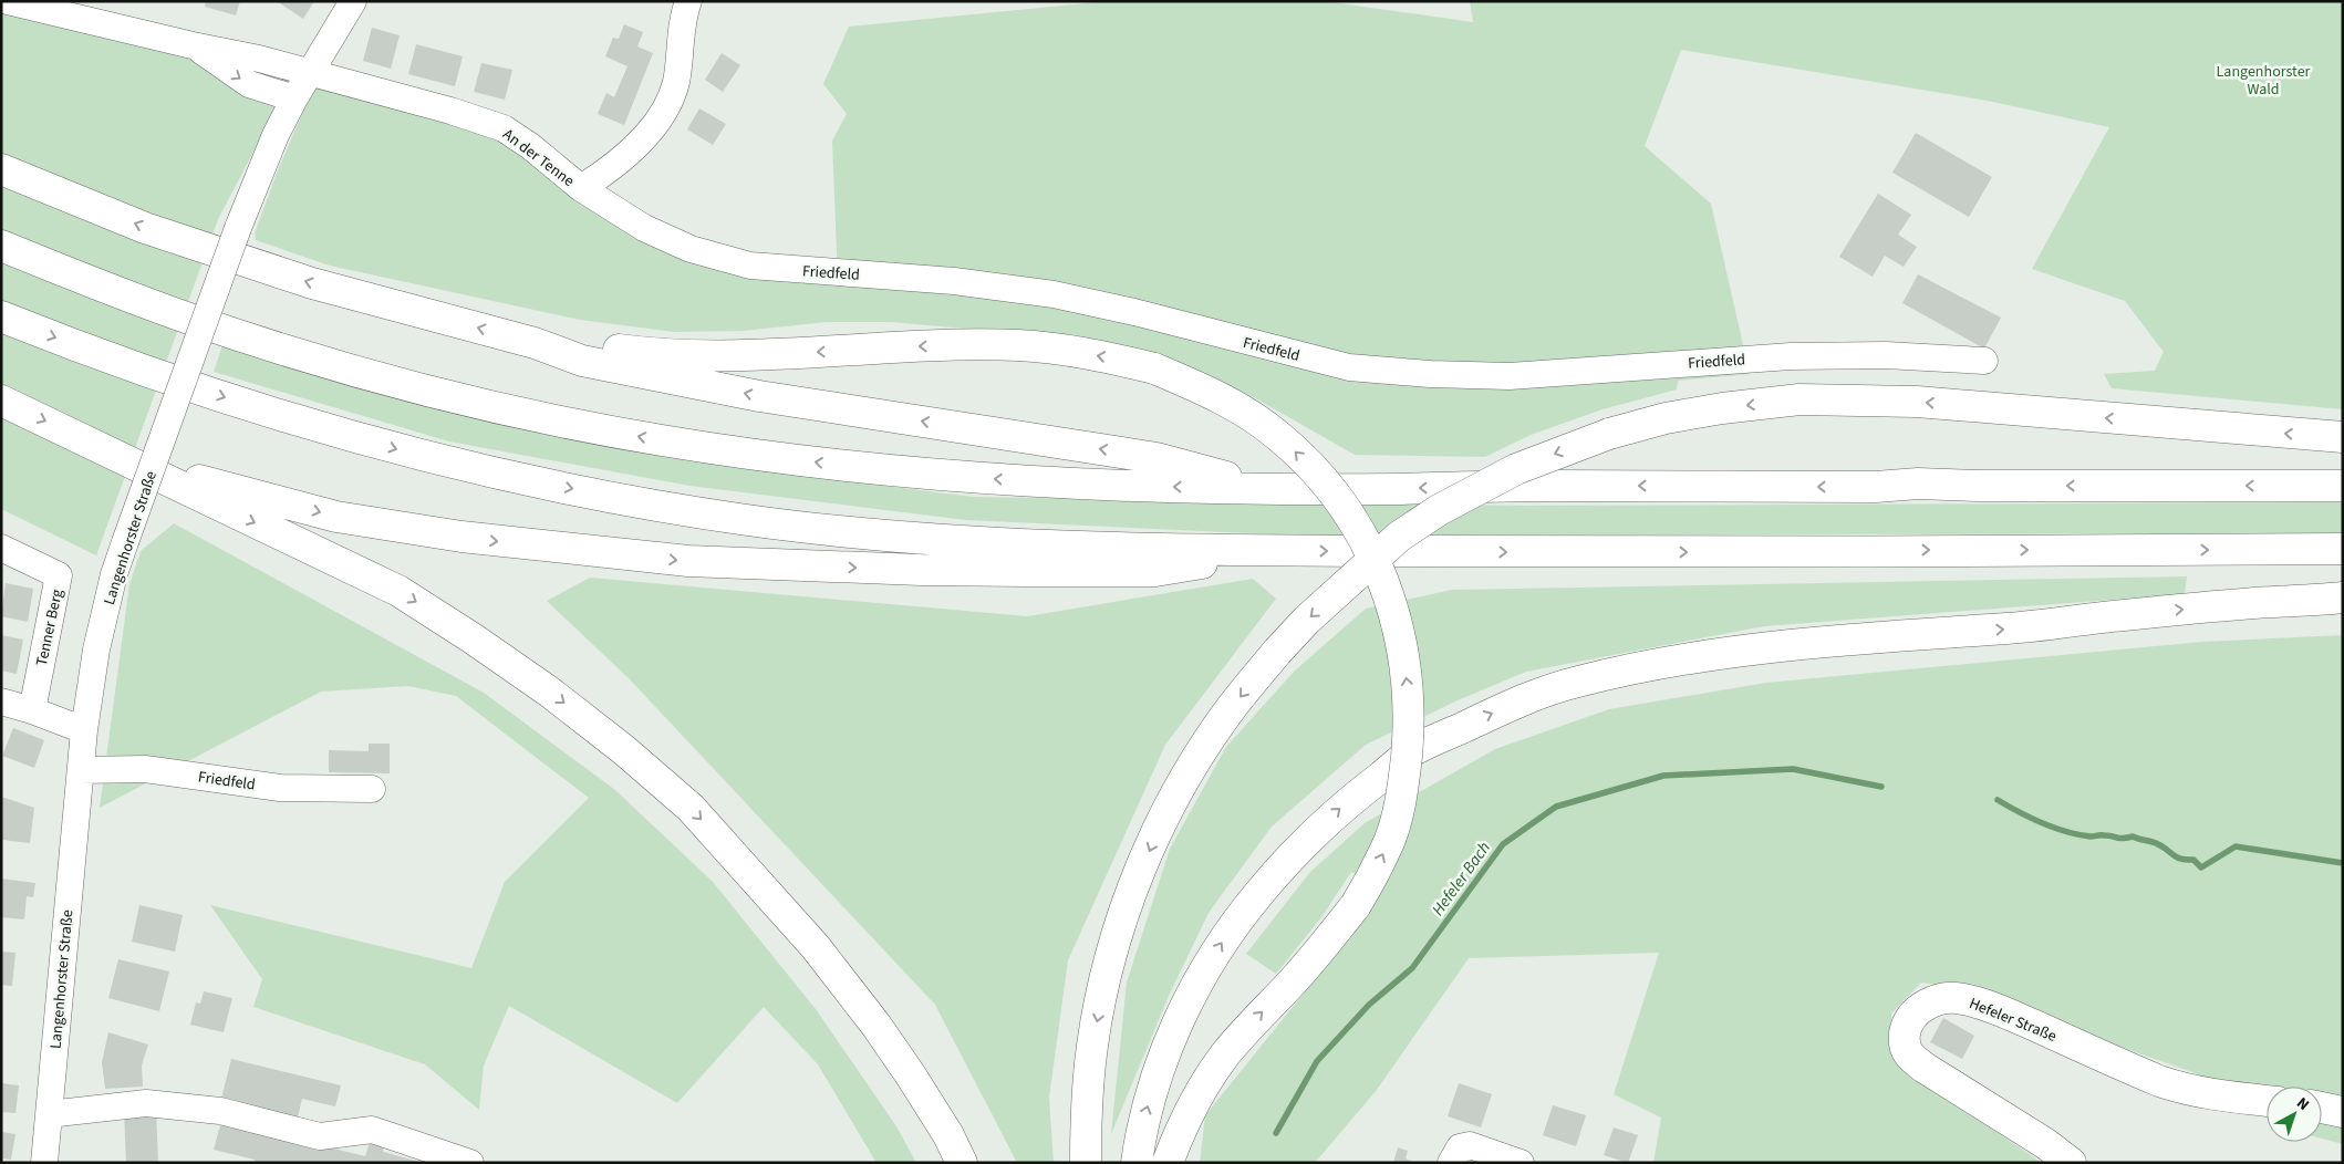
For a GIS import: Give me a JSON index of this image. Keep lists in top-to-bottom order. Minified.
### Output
{"streets":{"main road":["Hefeler Straße"],"street":["An der Tenne","Friedfeld","Langenhorster Straße","Tenner Berg"]},"crossings":[["An der Tenne","Friedfeld"],["An der Tenne","Langenhorster Straße"],["Friedfeld","Langenhorster Straße"]],"water":["Hefeler Bach"],"parks":["Langenhorster Wald"],"north":"top right"}
